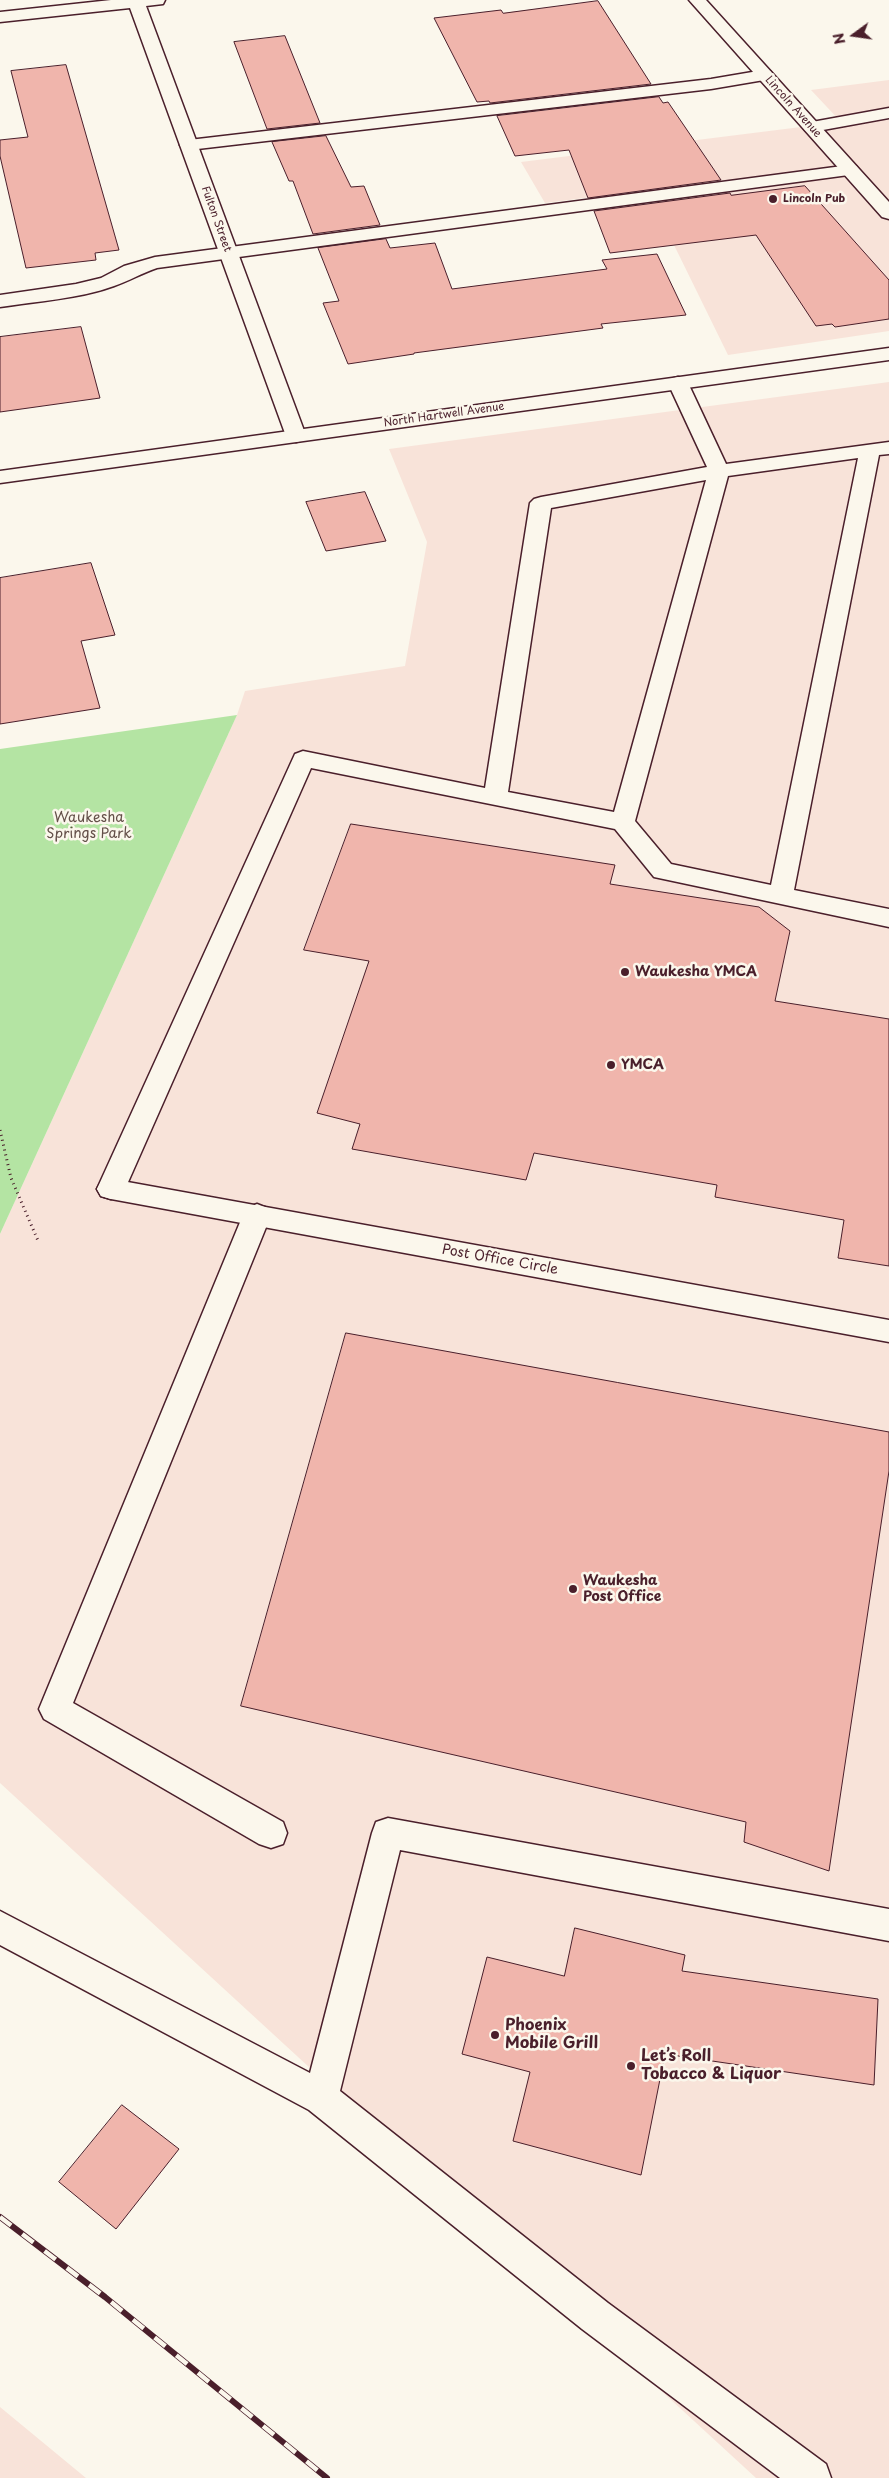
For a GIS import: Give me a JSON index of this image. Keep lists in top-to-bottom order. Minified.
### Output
{"streets":{"street":["Lincoln Avenue","Fulton Street","North Hartwell Avenue","Post Office Circle"]},"crossings":[["Fulton Street","North Hartwell Avenue"]],"parks":["Waukesha Springs Park"],"places":["Lincoln Pub","Waukesha YMCA","YMCA","Waukesha Post Office","Phoenix Mobile Grill","Let’s Roll Tobacco & Liquor"],"north":"left"}
